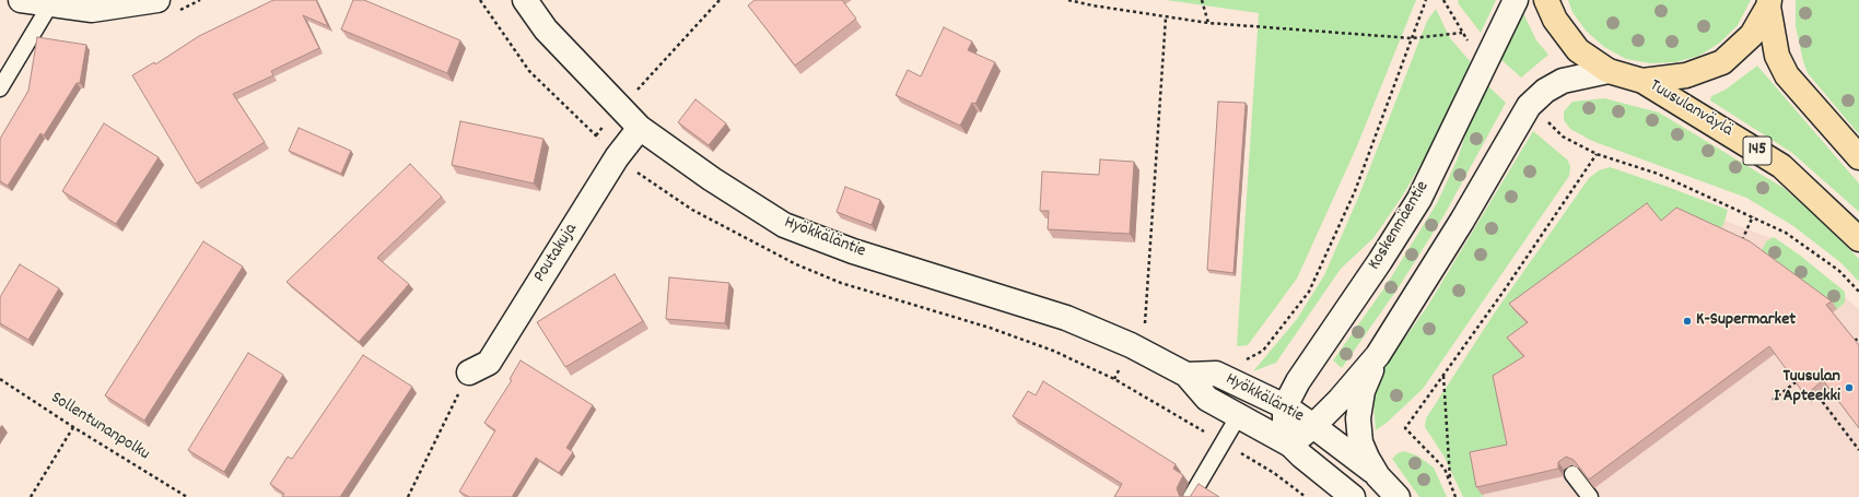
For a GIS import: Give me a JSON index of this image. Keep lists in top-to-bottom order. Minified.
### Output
{"streets":{"main road":["Tuusulanväylä","145"],"street":["Koskenmäentie","Hyökkäläntie","Poutakuja"],"path":["Sollentunanpolku"]},"crossings":[["Tuusulanväylä","145"],["Koskenmäentie","Hyökkäläntie"],["Hyökkäläntie","Poutakuja"]],"places":["K-Supermarket","Tuusulan I Apteekki"]}
